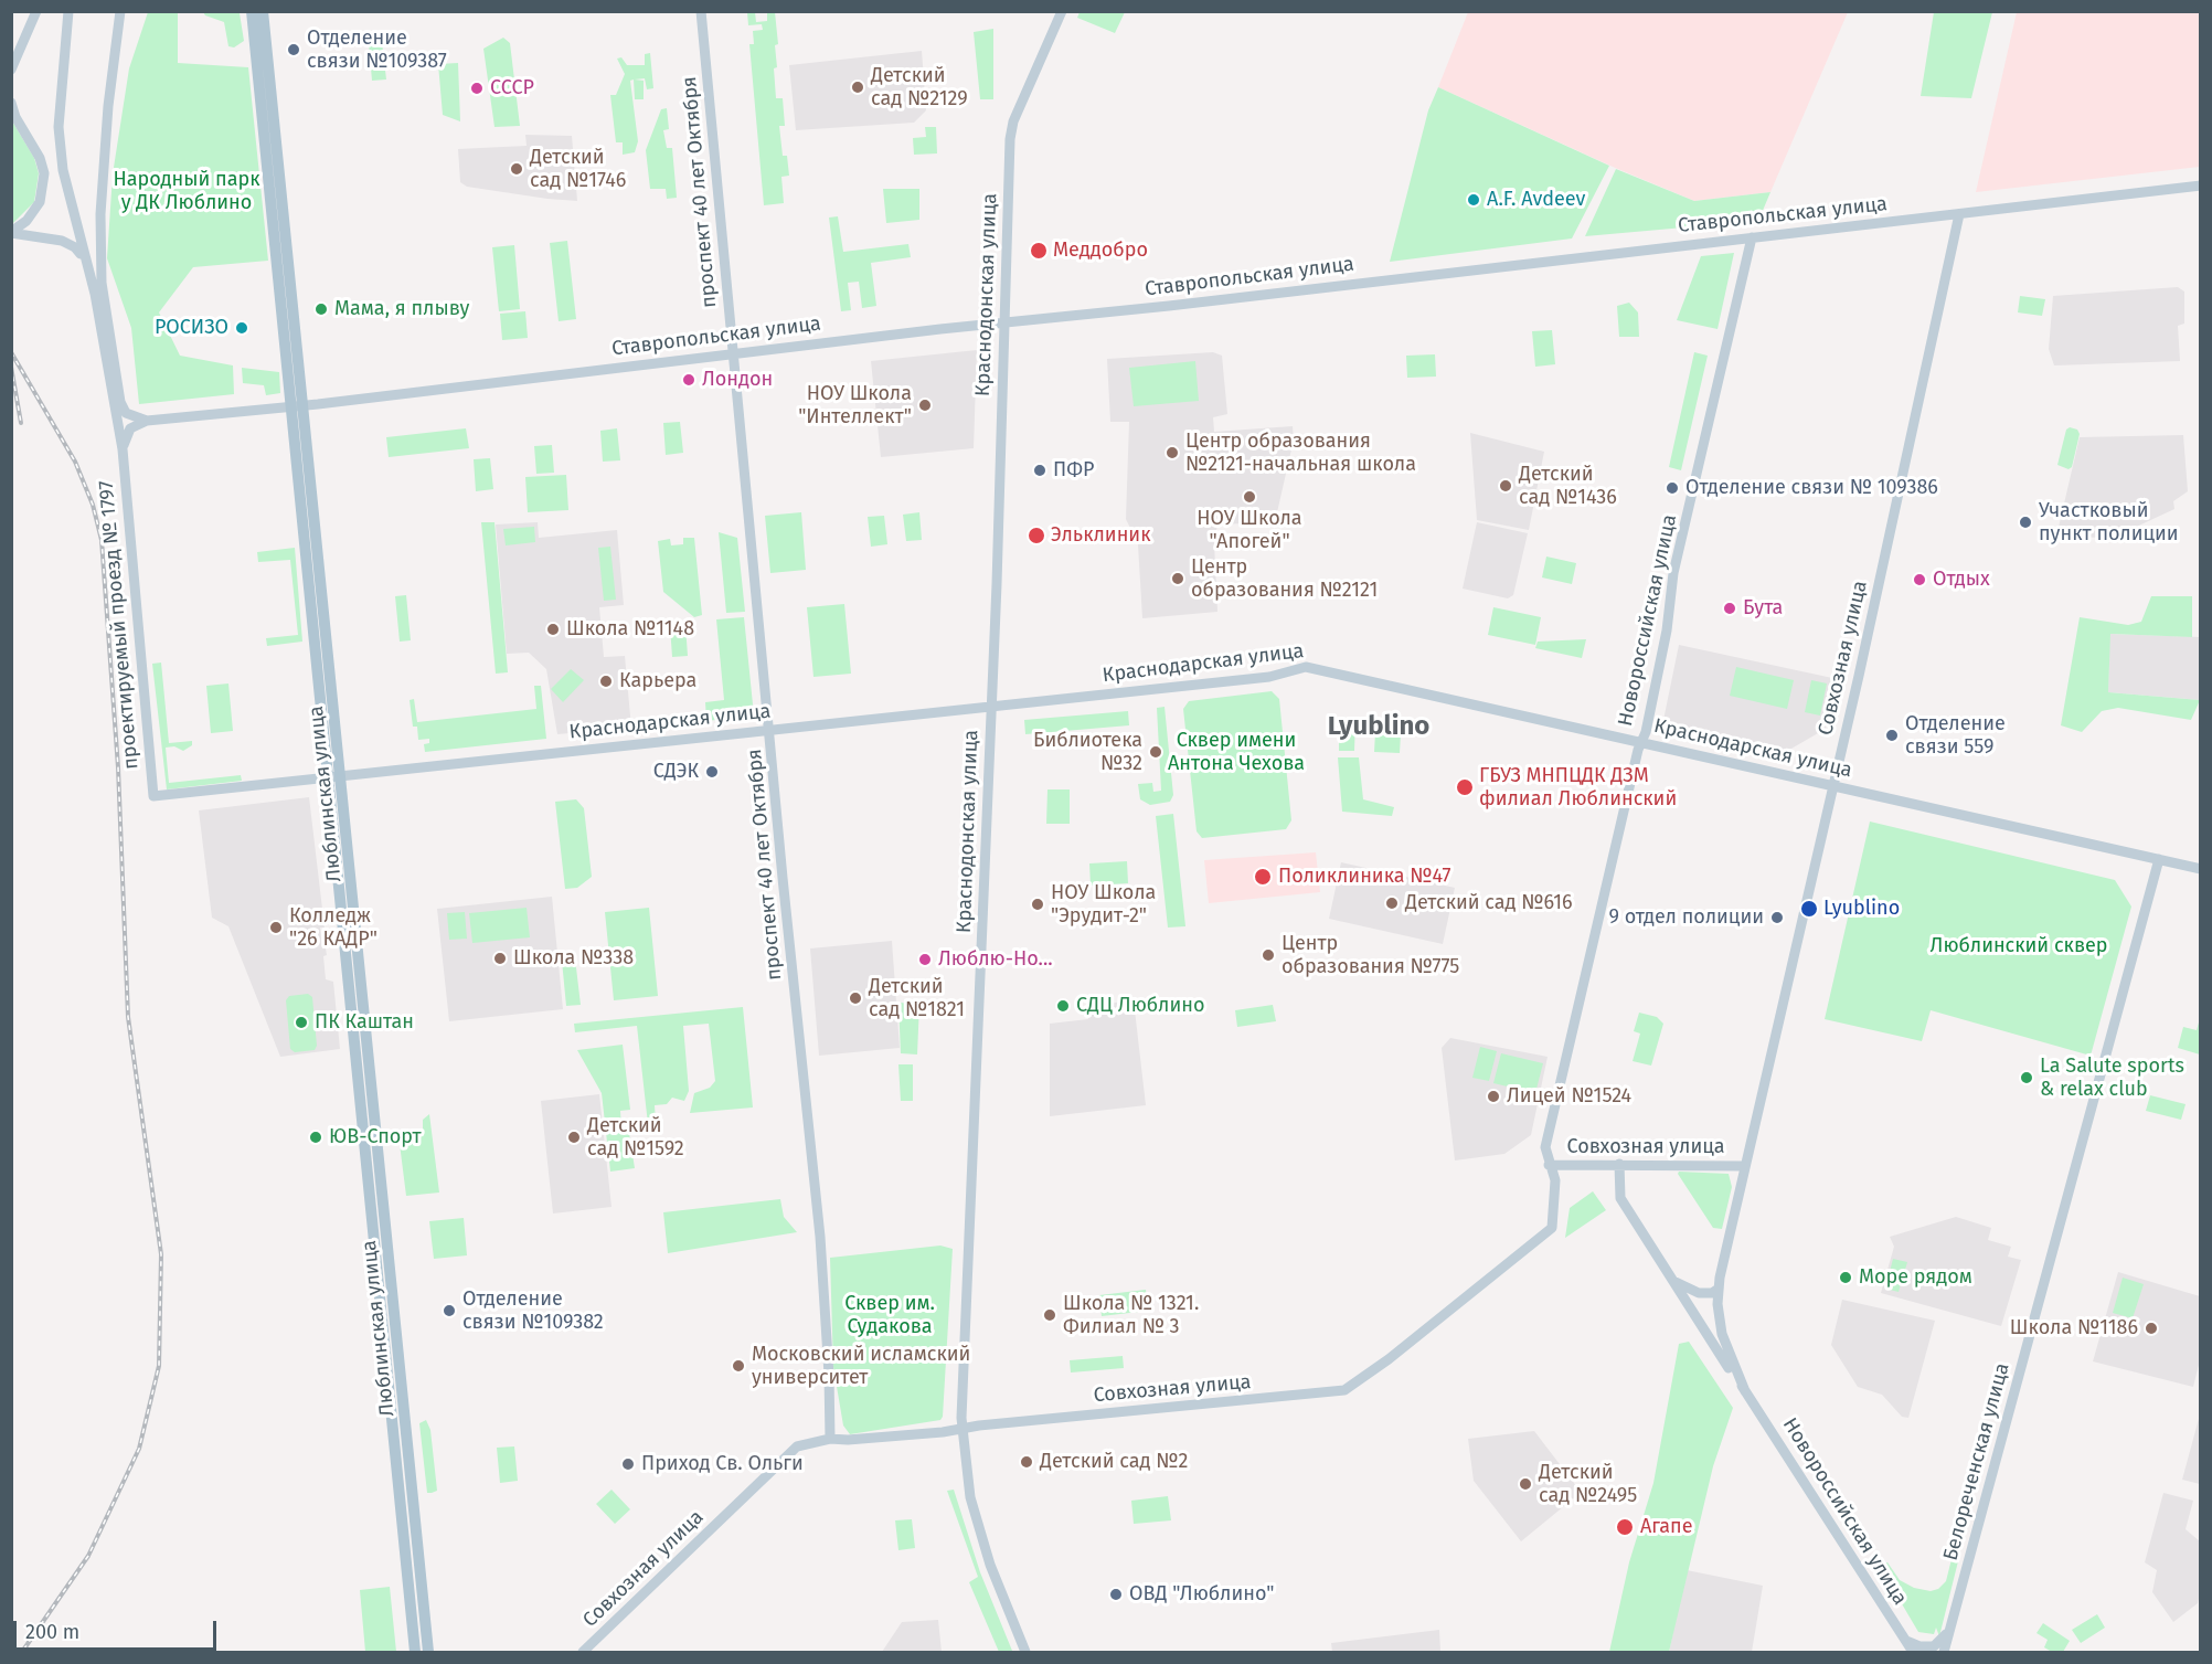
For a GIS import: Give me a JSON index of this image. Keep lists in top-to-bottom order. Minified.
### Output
{"streets":{"main road":["Люблинская улица"],"street":["проспект 40 лет Октября","Ставропольская улица","Краснодонская улица","Новороссийская улица","проектируемый проезд № 1797","Совхозная улица","Краснодарская улица","Белореченская улица"]},"crossings":[["проспект 40 лет Октября","Ставропольская улица"],["проспект 40 лет Октября","Совхозная улица"],["проспект 40 лет Октября","Краснодарская улица"],["Ставропольская улица","Краснодонская улица"],["Ставропольская улица","Новороссийская улица"],["Ставропольская улица","Совхозная улица"],["Ставропольская улица","Люблинская улица"],["Краснодонская улица","Совхозная улица"],["Краснодонская улица","Краснодарская улица"],["Новороссийская улица","Совхозная улица"],["Новороссийская улица","Краснодарская улица"],["проектируемый проезд № 1797","Краснодарская улица"],["Совхозная улица","Краснодарская улица"],["Краснодарская улица","Люблинская улица"],["Краснодарская улица","Белореченская улица"]],"districts":["Lyublino"],"parks":["Народный парк у ДК Люблино","Сквер имени Антона Чехова","Люблинский сквер","Сквер им. Судакова"],"places":["Отделение связи №109387","Детский сад №2129","СССР","Детский сад №1746","A.F. Avdeev","Меддобро","Мама, я плыву","РОСИЗО","Лондон","НОУ Школа \"Интеллект\"","Центр образования №2121-начальная школа","ПФР","Детский сад №1436","Отделение связи № 109386","НОУ Школа \"Апогей\"","Участковый пункт полиции","Эльклиник","Центр образования №2121","Отдых","Бута","Школа №1148","Карьера","Отделение связи 559","Библиотека №32","СДЭК","ГБУЗ МНПЦДК ДЗМ филиал Люблинский","Поликлиника №47","Детский сад №616","НОУ Школа \"Эрудит-2\"","Lyublino","9 отдел полиции","Колледж \"26 КАДР\"","Центр образования №775","Школа №338","Люблю-Но...","Детский сад №1821","СДЦ Люблино","ПК Каштан","La Salute sports & relax club","Лицей №1524","ЮВ-Спорт","Детский сад №1592","Море рядом","Отделение связи №109382","Школа № 1321. Филиал № 3","Школа №1186","Московский исламский университет","Детский сад №2","Приход Св. Ольги","Детский сад №2495","Агапе","ОВД \"Люблино\""],"scale_bar":"200 m"}
